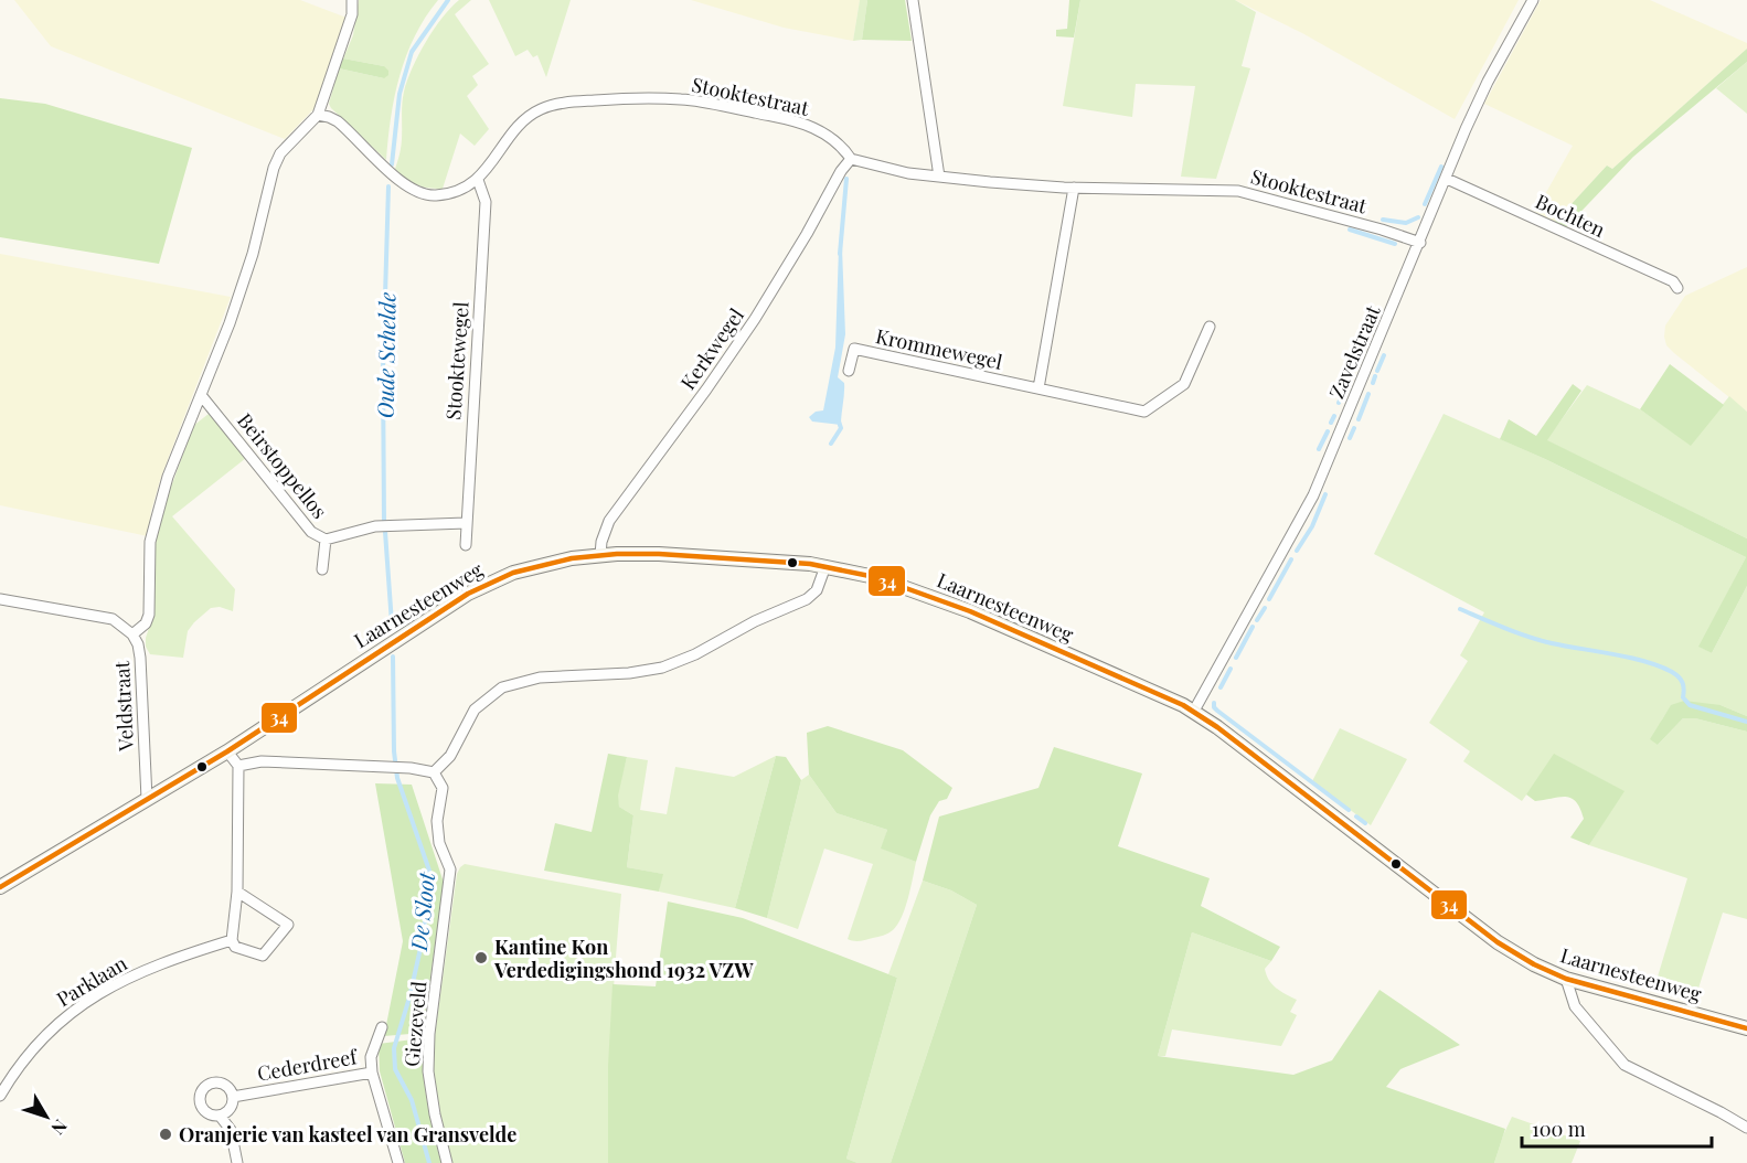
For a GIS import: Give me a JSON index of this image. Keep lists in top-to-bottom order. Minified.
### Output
{"streets":{"street":["Stooktestraat","Bochten","Kerkwegel","Krommewegel","Zavelstraat","Stooktewegel","Beirstoppellos","Laarnesteenweg","Veldstraat","Parklaan","Giezeveld","Cederdreef"]},"crossings":[["Stooktestraat","Kerkwegel"],["Stooktestraat","Zavelstraat"],["Stooktestraat","Stooktewegel"],["Bochten","Zavelstraat"],["Kerkwegel","Laarnesteenweg"],["Zavelstraat","Laarnesteenweg"],["Stooktewegel","Beirstoppellos"],["Laarnesteenweg","Veldstraat"],["Giezeveld","Cederdreef"]],"water":["Oude Schelde","De Sloot"],"places":["Kantine Kon Verdedigingshond 1932 VZW","Oranjerie van kasteel van Gransvelde"],"lines":["transit line 34"],"scale_bar":"100 m","north":"bottom right"}
